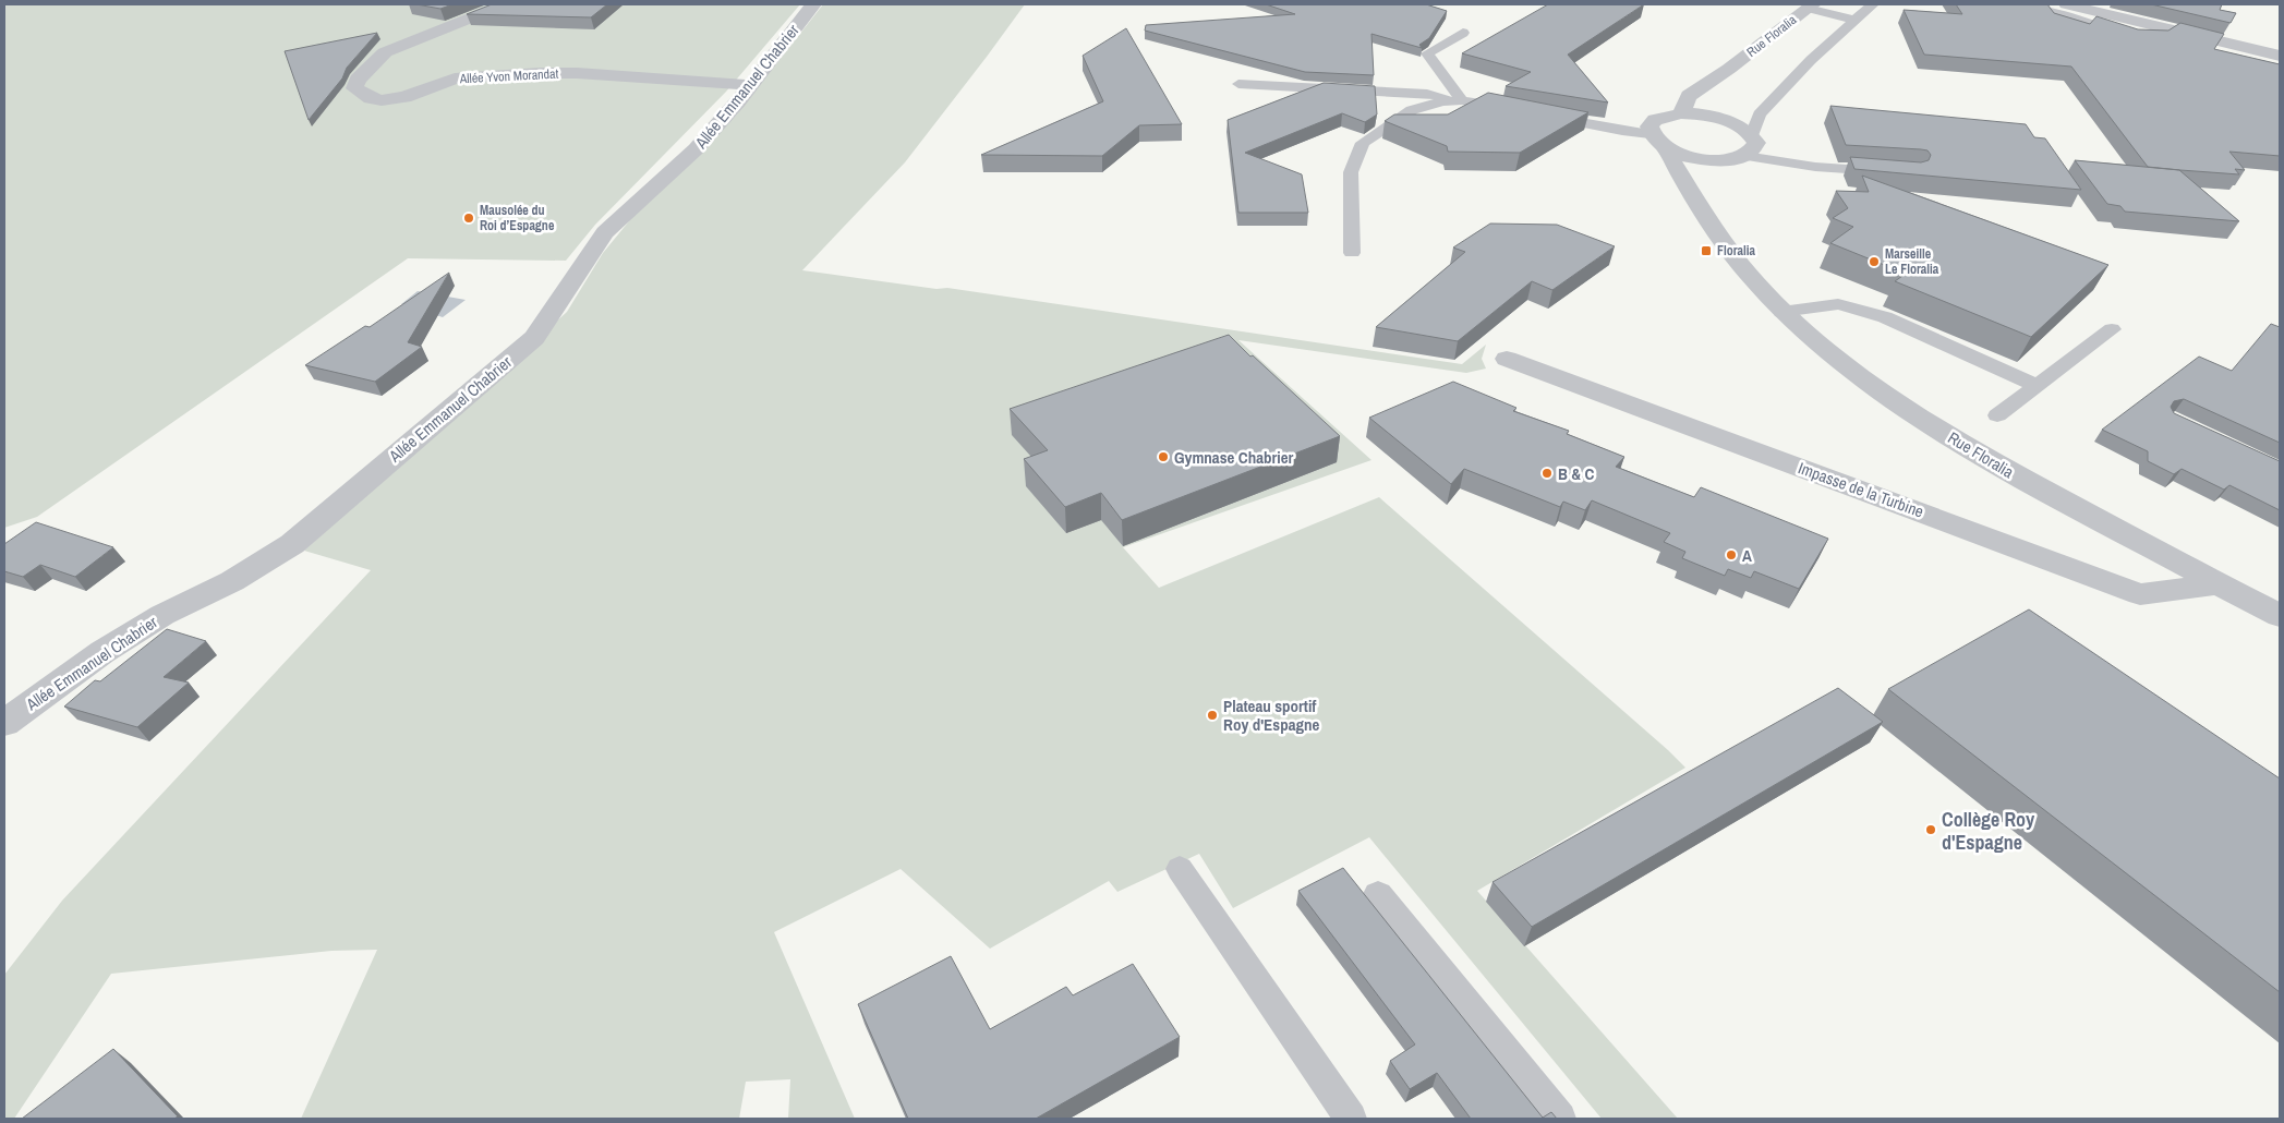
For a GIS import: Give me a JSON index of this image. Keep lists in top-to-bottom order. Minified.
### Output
{"streets":{"street":["Rue Floralia","Allée Yvon Morandat","Allée Emmanuel Chabrier","Impasse de la Turbine"]},"crossings":[["Rue Floralia","Impasse de la Turbine"],["Allée Yvon Morandat","Allée Emmanuel Chabrier"]],"places":{"other":["Mausolée du Roi d’Espagne","Marseille Le Floralia","Gymnase Chabrier","B & C","A","Plateau sportif Roy d'Espagne","Collège Roy d'Espagne"],"transit":["Floralia"]}}
